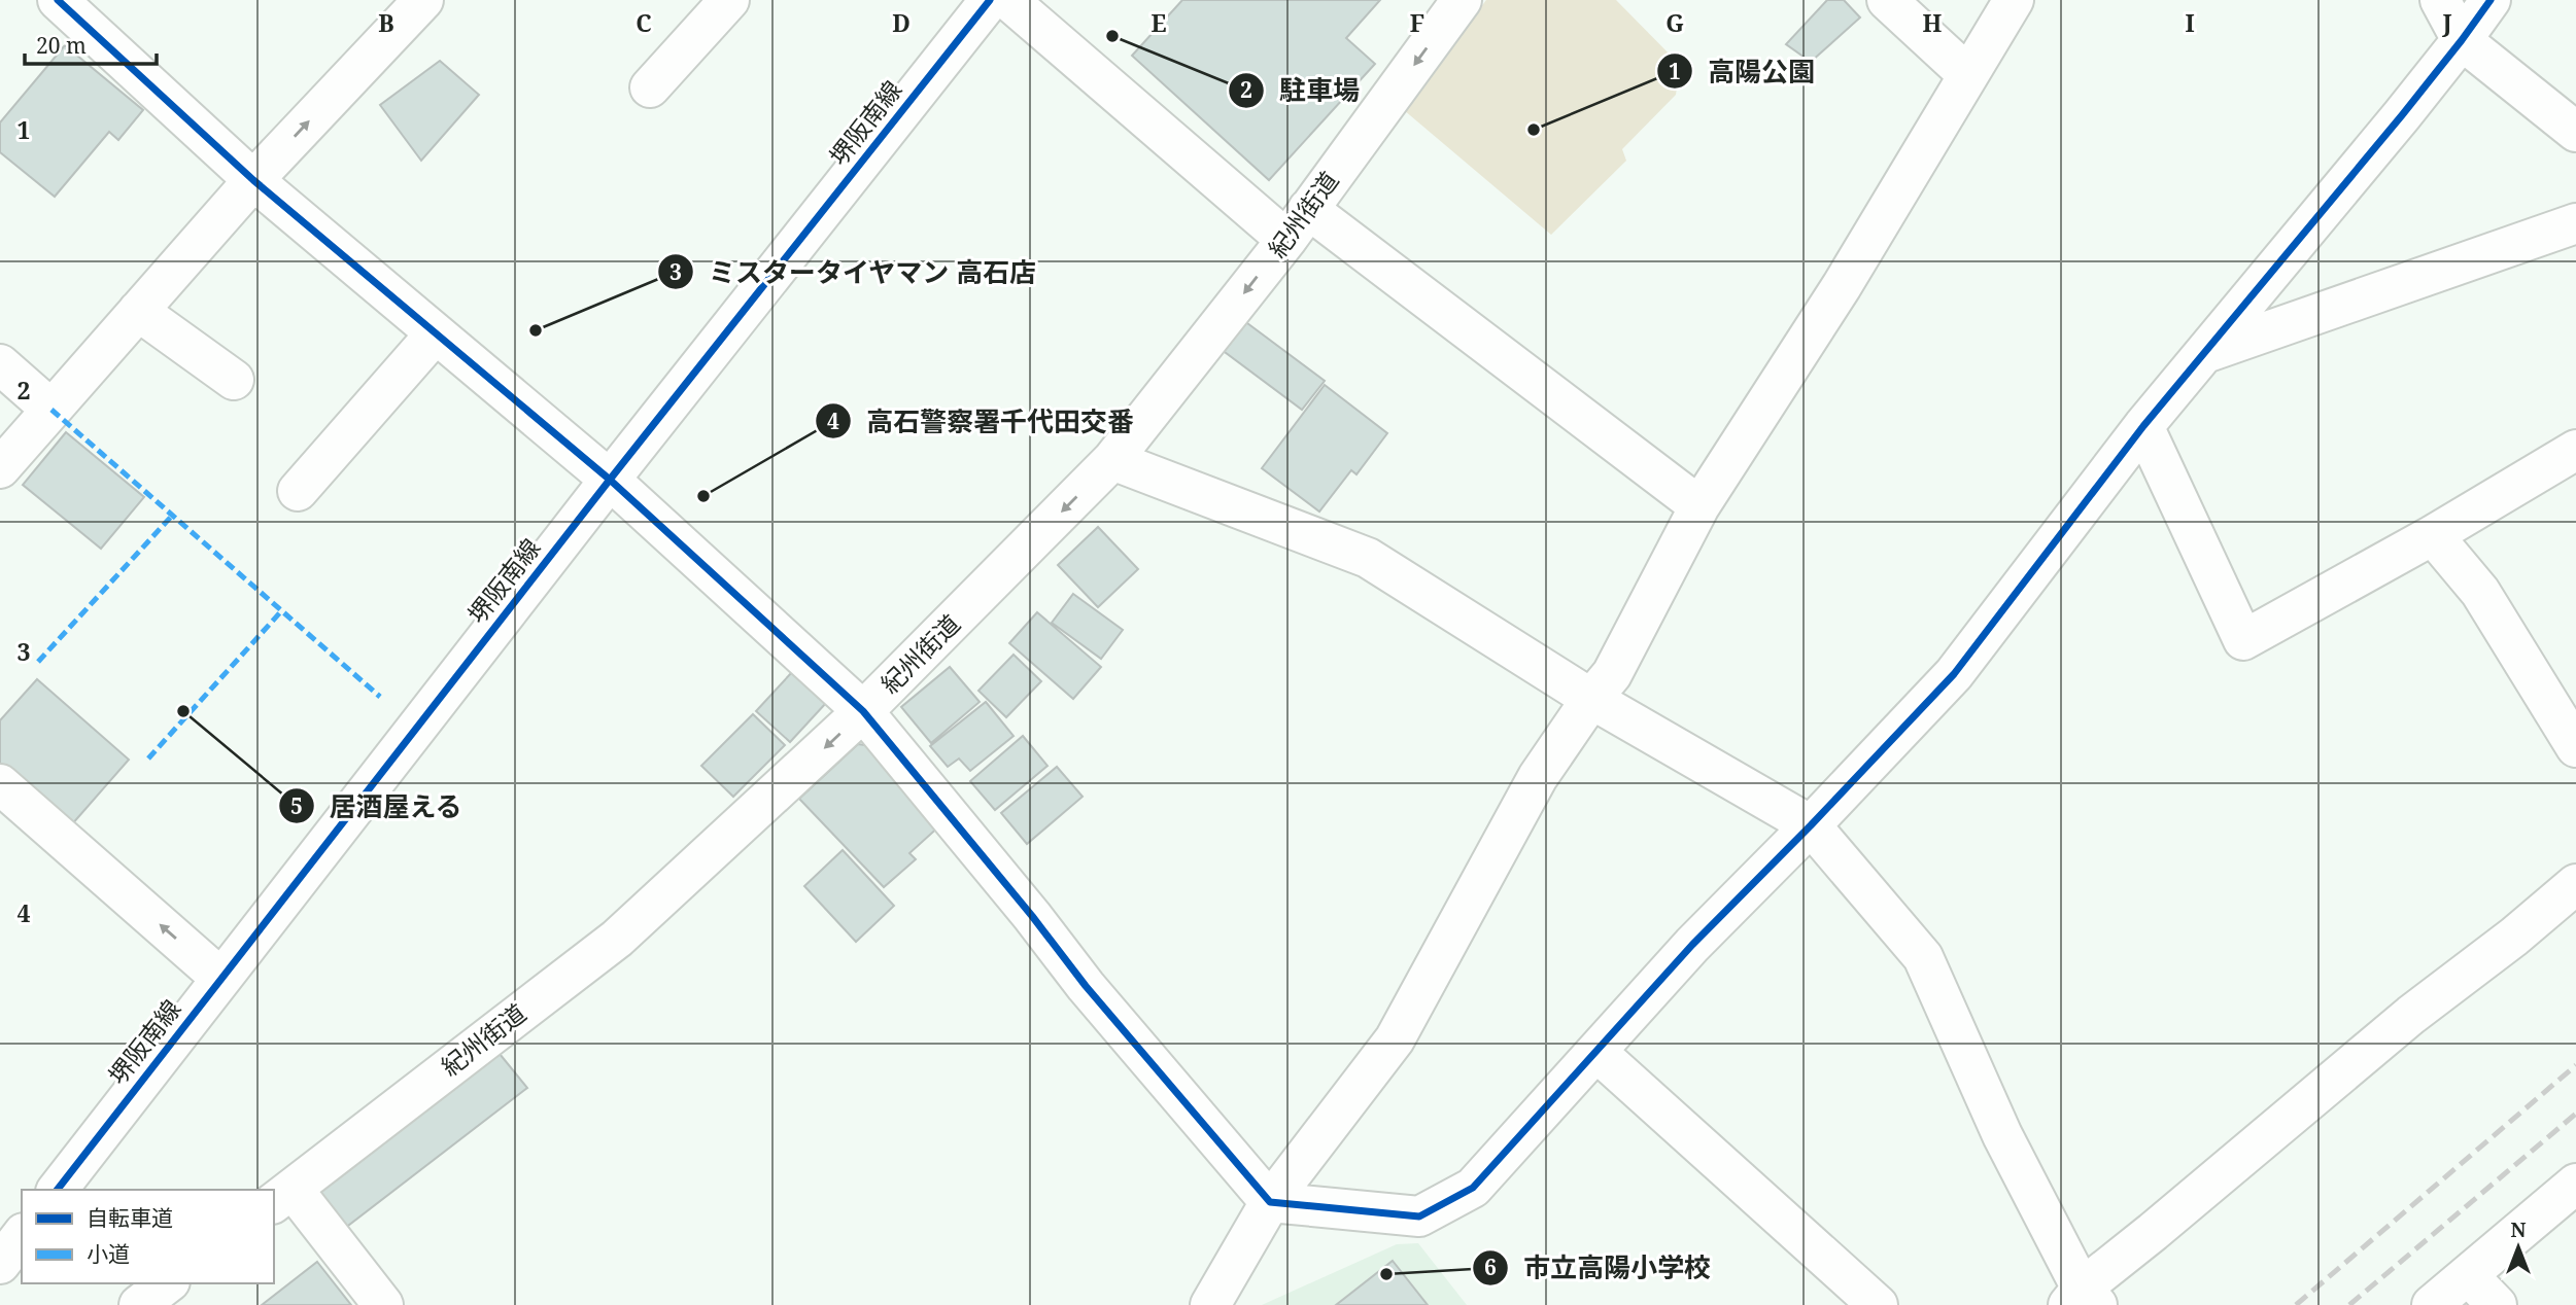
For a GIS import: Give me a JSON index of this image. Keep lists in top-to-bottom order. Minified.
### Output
{"streets":{"street":["堺阪南線","紀州街道"]},"one_way":["紀州街道"],"places":["駐車場","高陽公園","ミスタータイヤマン 高石店","高石警察署千代田交番","居酒屋える","市立高陽小学校"],"legend":["自転車道","小道"],"scale_bar":"20 m","north":"top","grid":{"columns":["B","C","D","E","F","G","H","I","J"],"rows":["1","2","3","4"]}}
